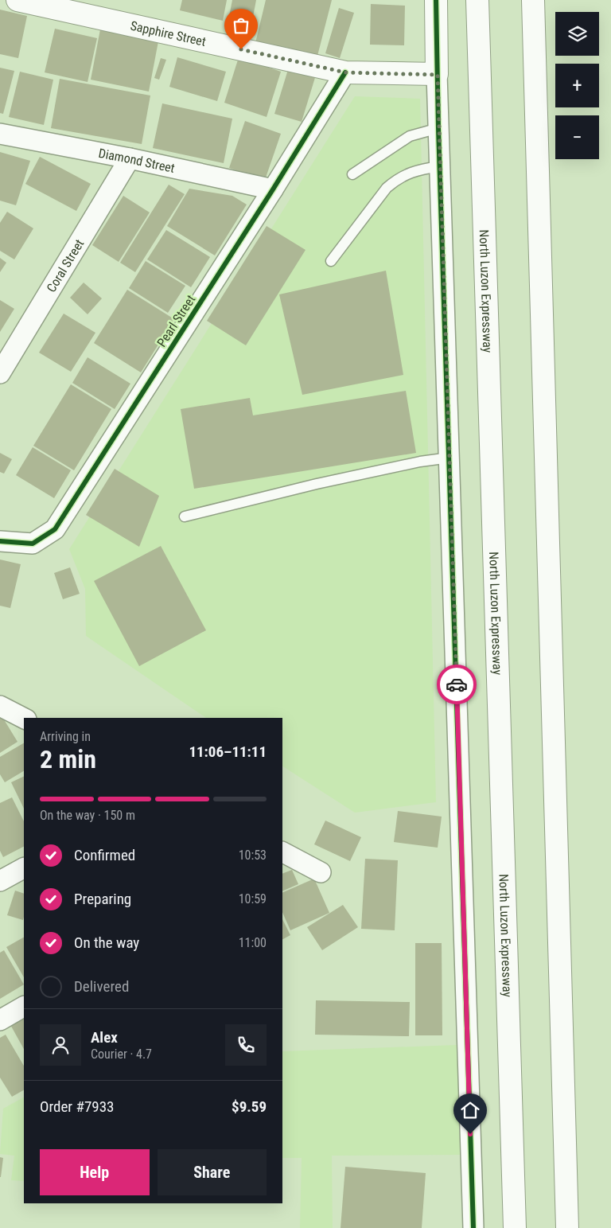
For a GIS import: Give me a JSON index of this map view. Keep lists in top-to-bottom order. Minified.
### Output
{"streets":{"main road":["Sapphire Street","North Luzon Expressway"],"street":["Diamond Street","Coral Street","Pearl Street"]},"crossings":[["Sapphire Street","Pearl Street"],["Diamond Street","Coral Street"],["Diamond Street","Pearl Street"]],"page":{"map_buttons":["+","−"],"heading":["2 min","Arriving in","11:06–11:11"],"panel":["Alex","Courier · 4.7","Order #7933","$9.59"],"bar":"On the way · 150 m","list":[["Confirmed","10:53"],["Preparing","10:59"],["On the way","11:00"],"Delivered"],"buttons":["Help","Share"]}}
